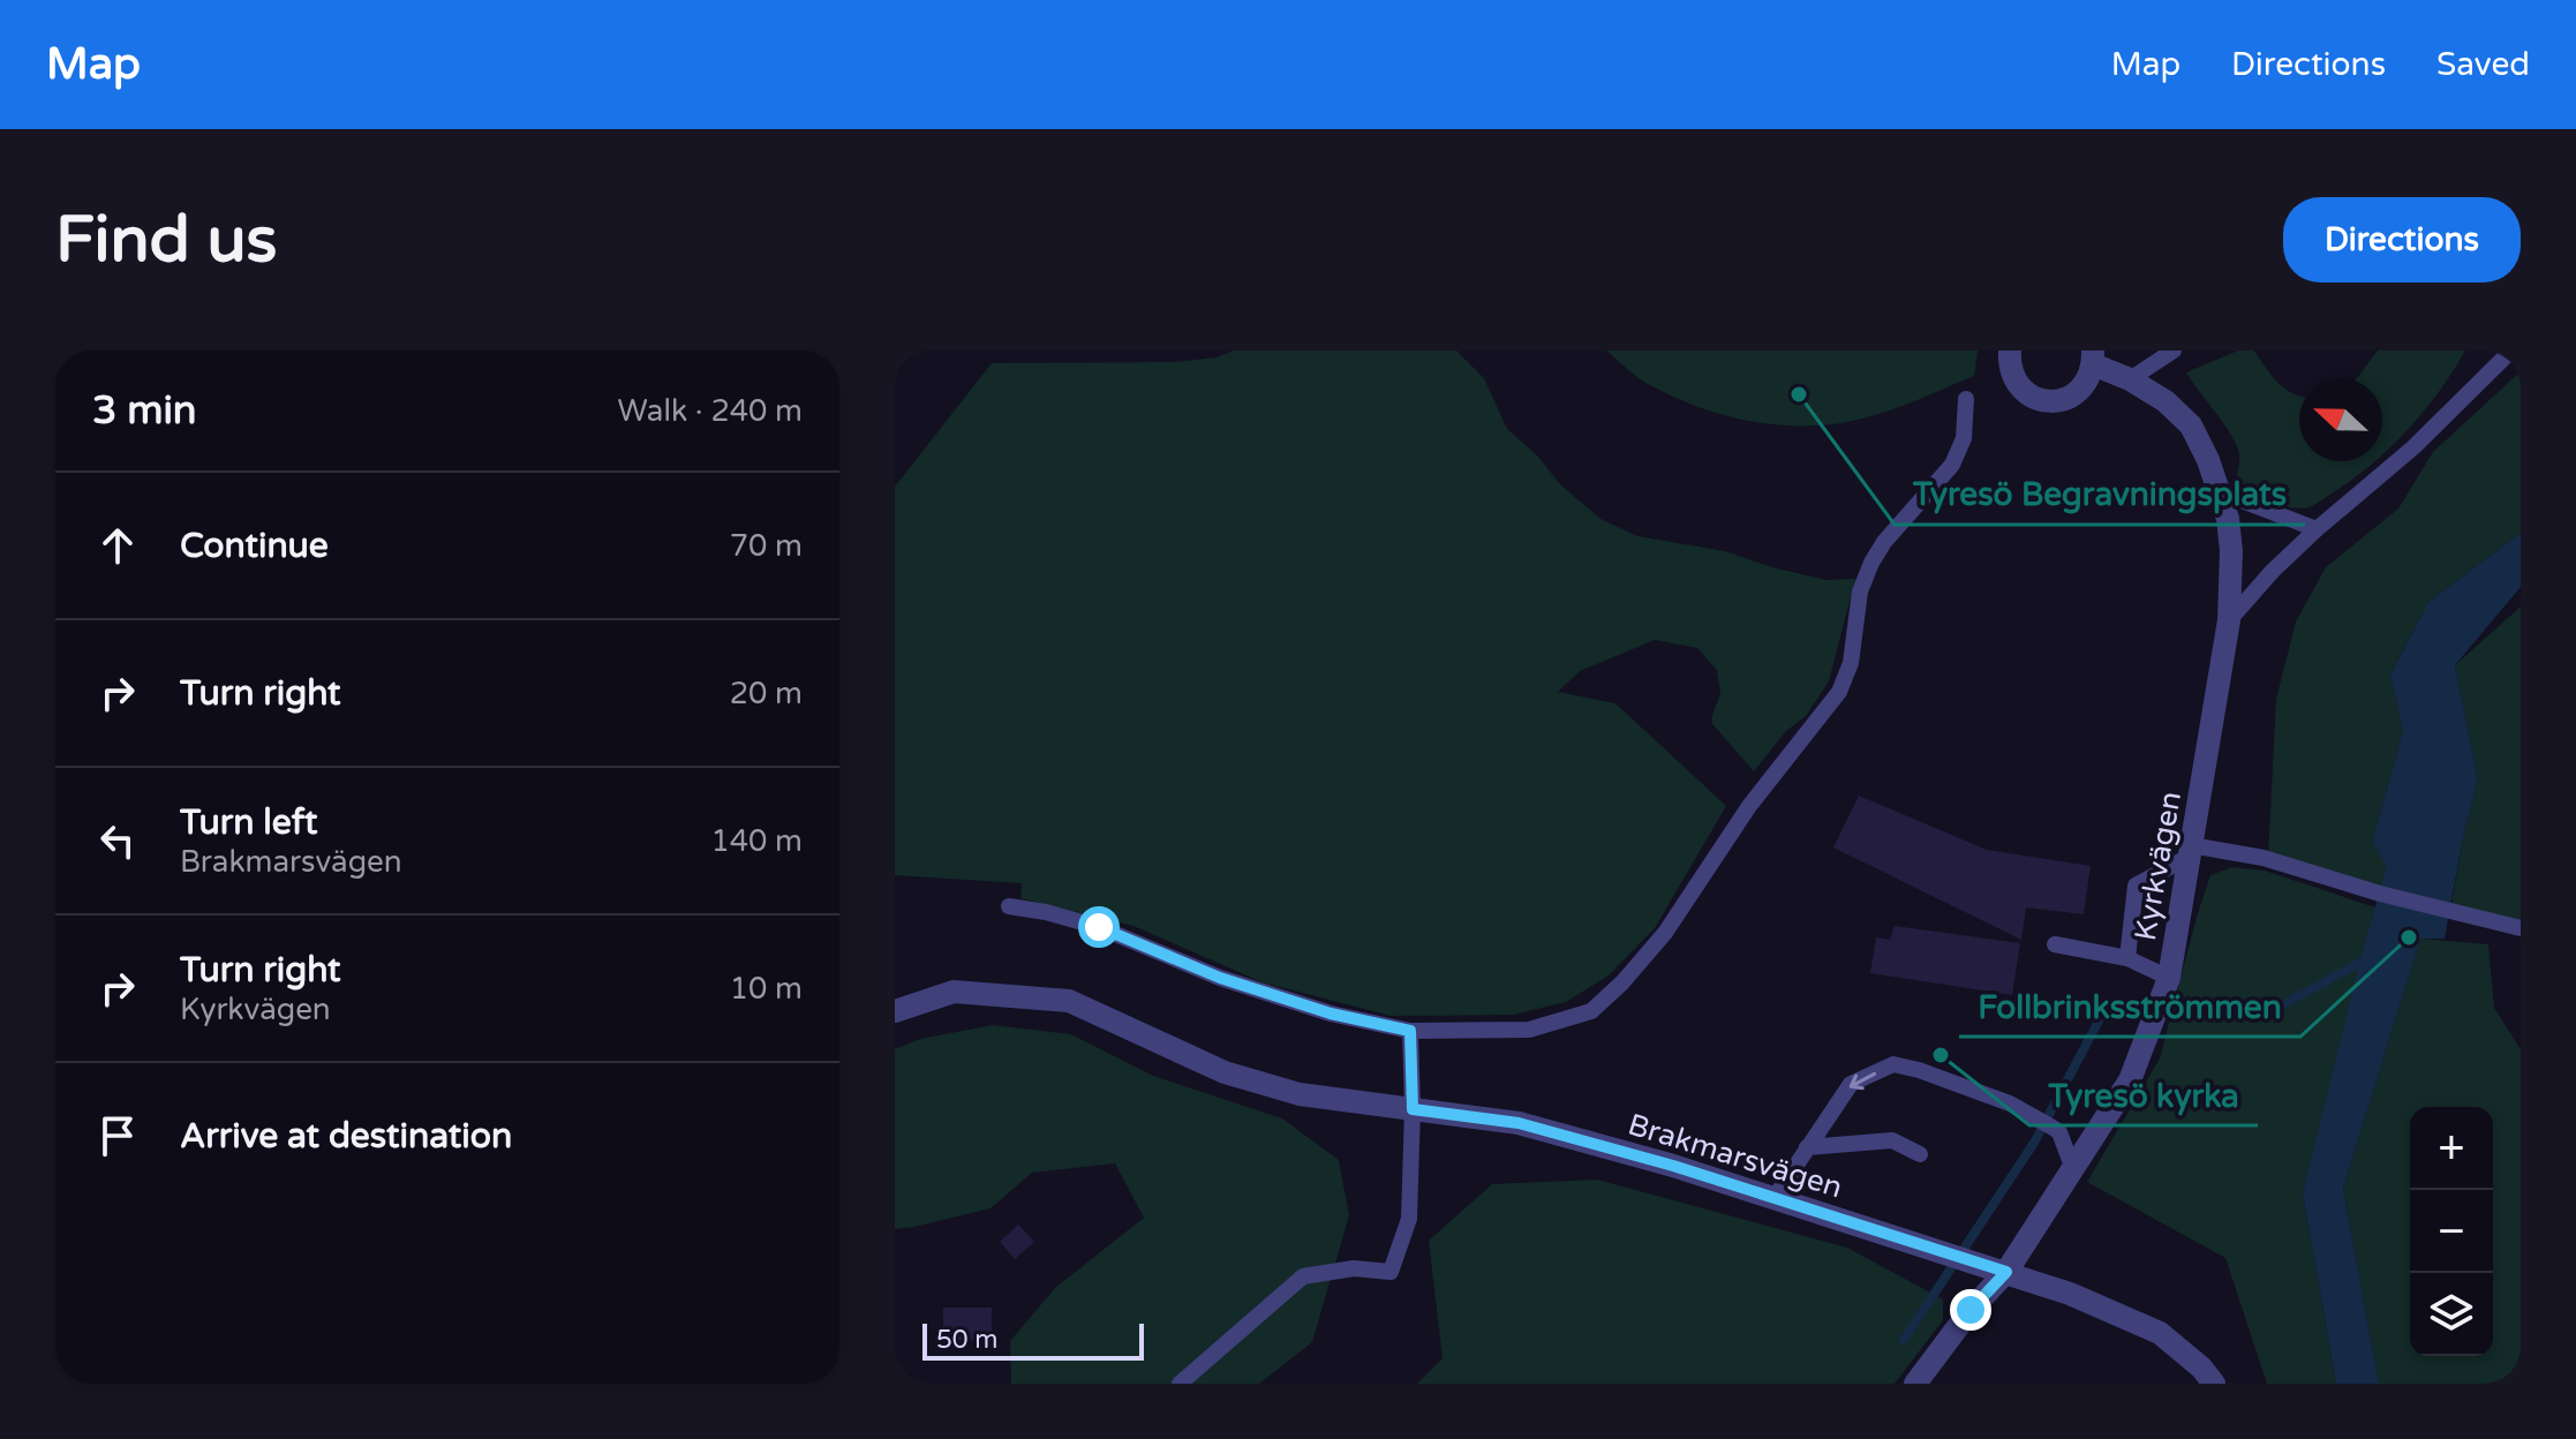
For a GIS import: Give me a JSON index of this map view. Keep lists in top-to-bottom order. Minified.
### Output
{"streets":{"street":["Kyrkvägen","Brakmarsvägen"]},"crossings":[["Kyrkvägen","Brakmarsvägen"]],"places":["Tyresö Begravningsplats","Follbrinksströmmen","Tyresö kyrka"],"scale_bar":"50 m","north":"left","page":{"header":"Map","nav":["Map","Directions","Saved"],"buttons":"Directions","title":"Find us","heading":["3 min","Walk · 240 m"],"list":[["Continue","70 m"],["Turn right","20 m"],["Turn left","Brakmarsvägen","140 m"],["Turn right","Kyrkvägen","10 m"],"Arrive at destination"],"map_buttons":["+","−"],"scale":"50 m"}}
